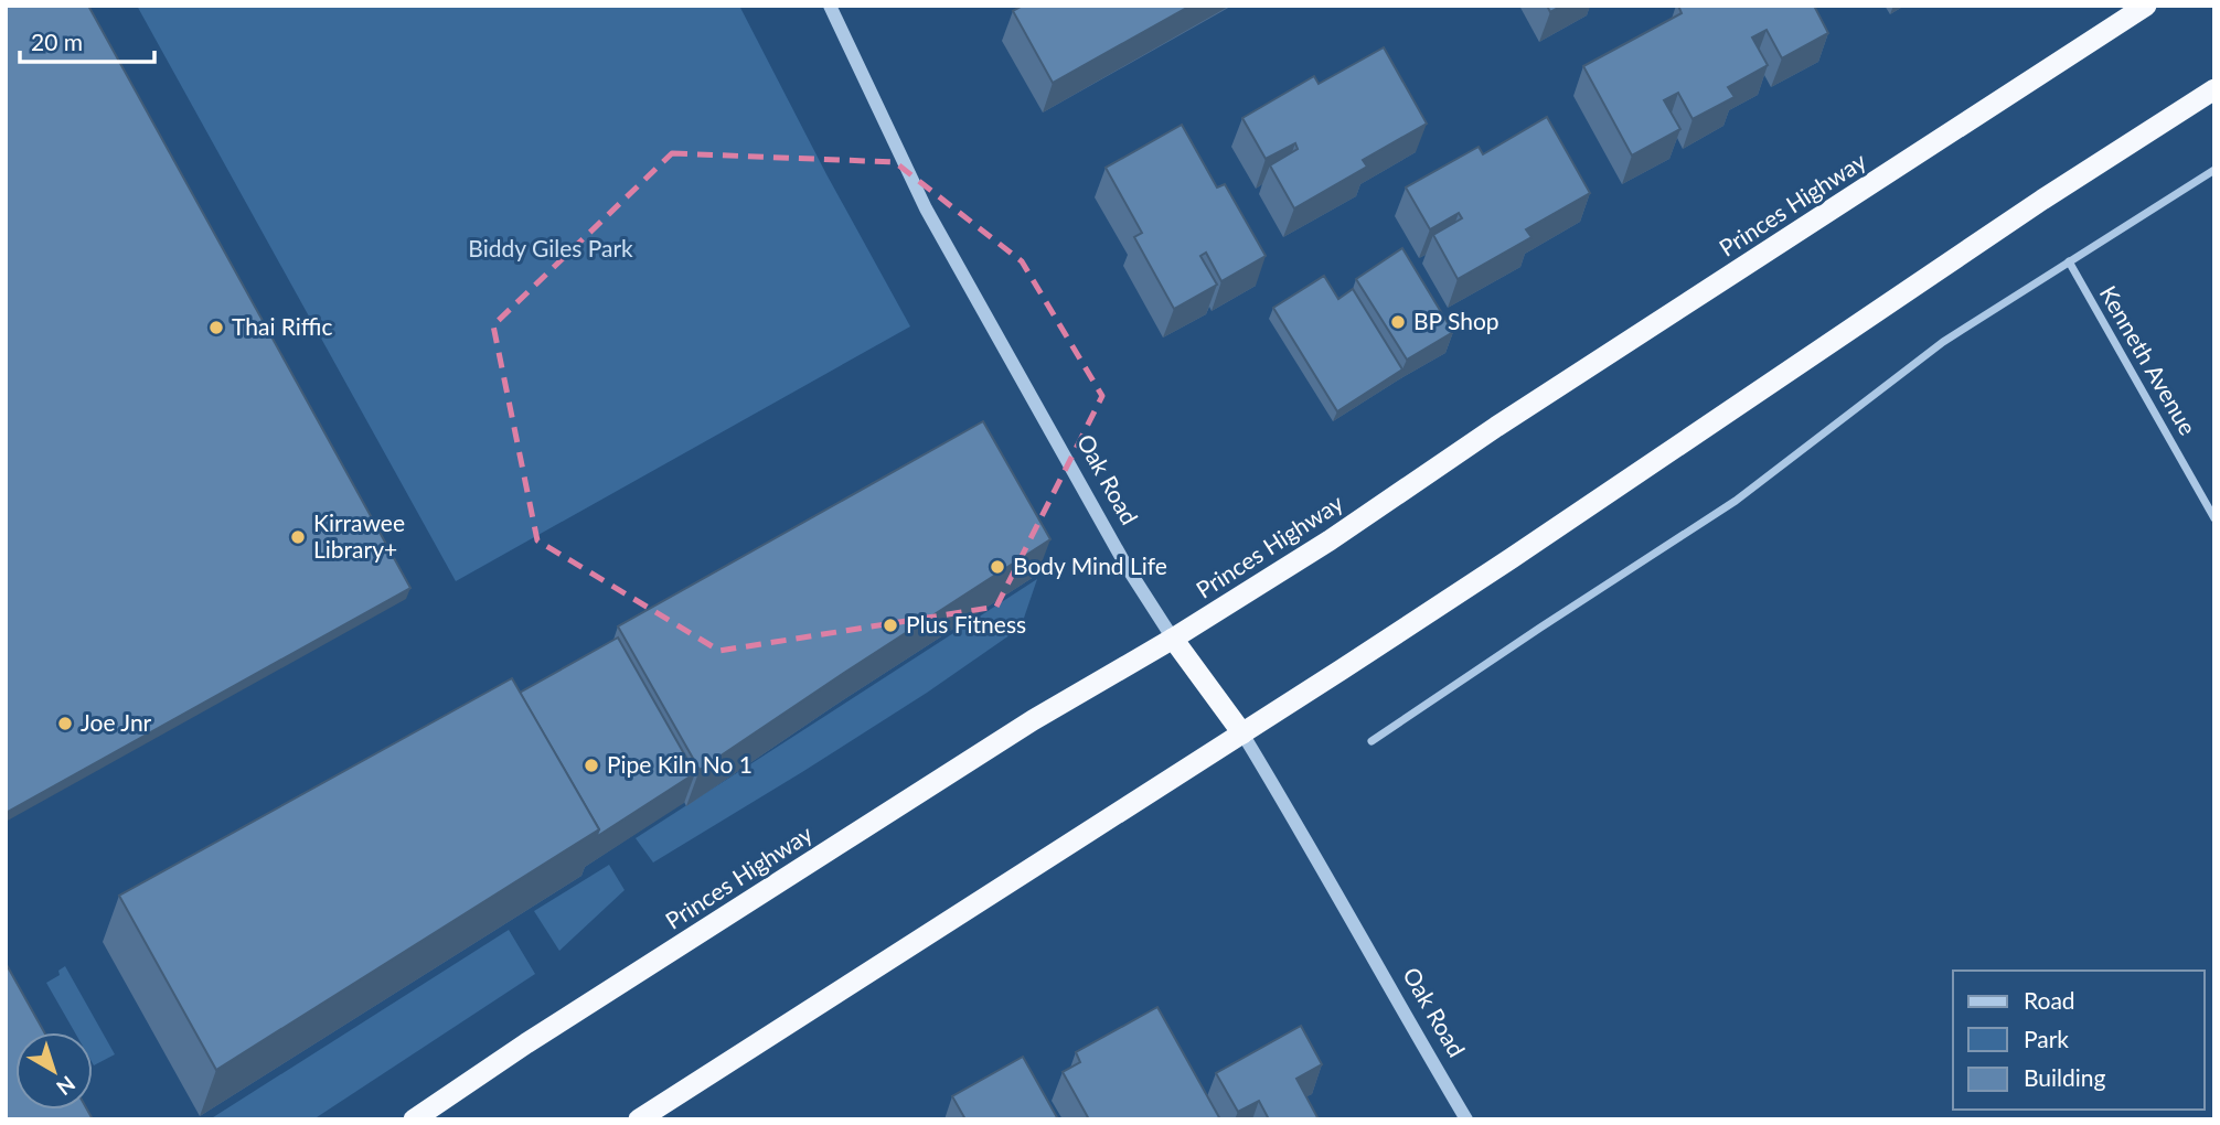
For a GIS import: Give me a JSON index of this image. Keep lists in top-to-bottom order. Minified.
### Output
{"streets":{"highway":["Princes Highway","Oak Road"],"street":["Kenneth Avenue"]},"crossings":[["Princes Highway","Oak Road"]],"parks":["Biddy Giles Park"],"places":["BP Shop","Thai Riffic","Kirrawee Library+","Body Mind Life","Plus Fitness","Joe Jnr","Pipe Kiln No 1"],"legend":["Road","Park","Building"],"scale_bar":"20 m","north":"bottom right"}
